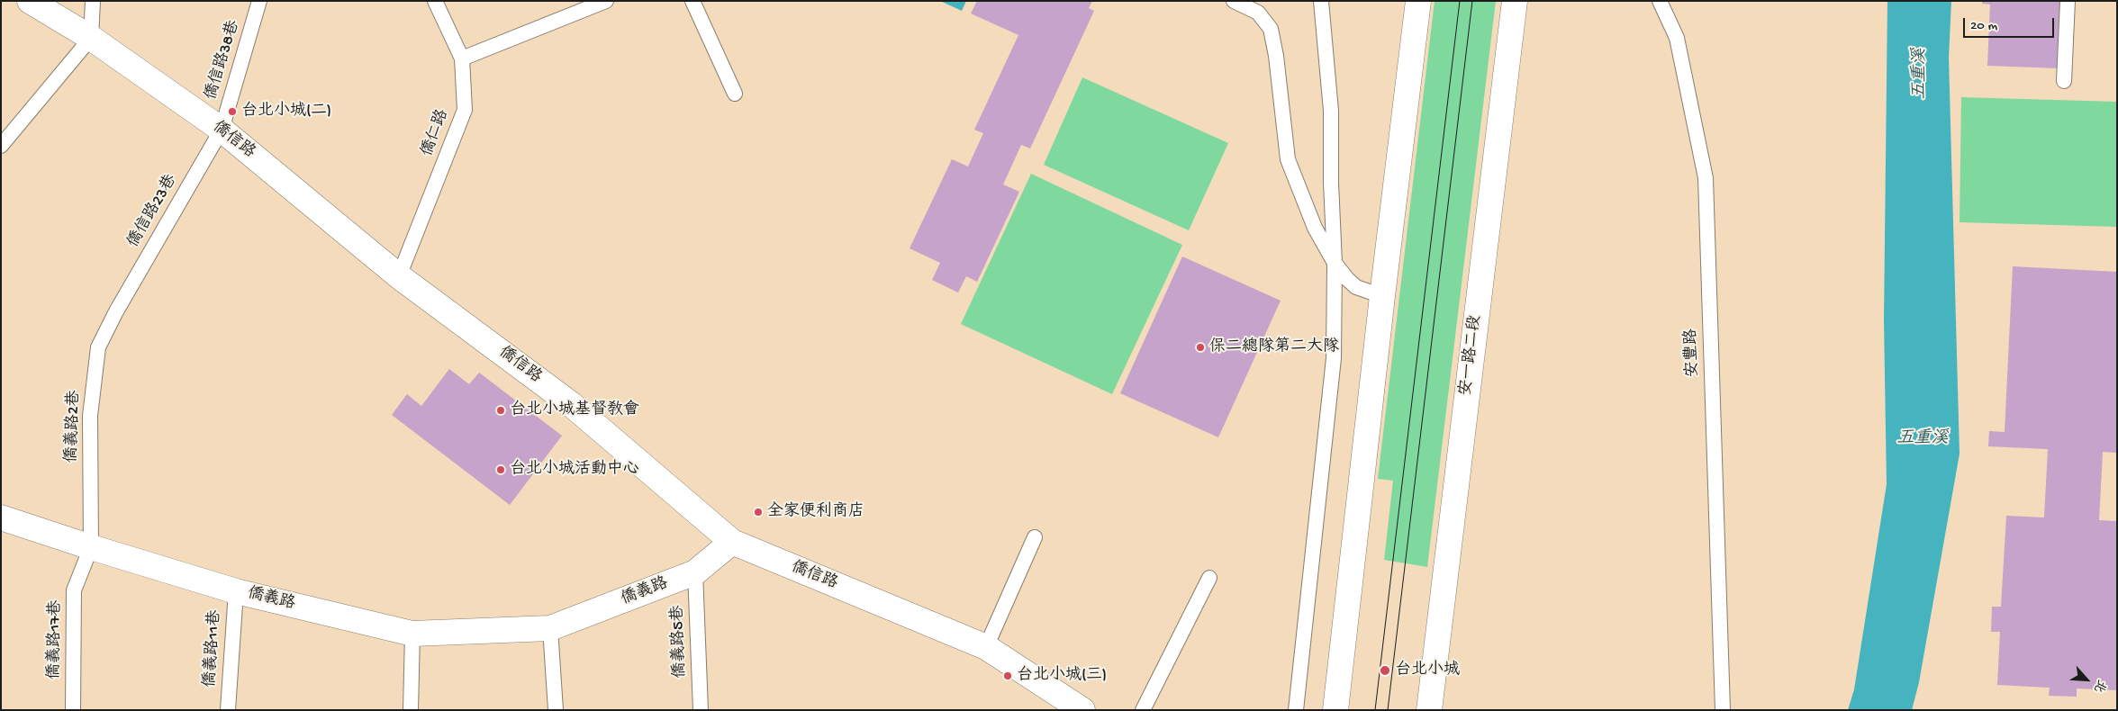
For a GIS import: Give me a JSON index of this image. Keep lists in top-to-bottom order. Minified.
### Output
{"streets":{"street":["僑信路","安一路二段","僑義路"],"lane":["僑信路38巷","僑仁路","僑信路23巷","安豐路","僑義路2巷","僑義路17巷","僑義路5巷","僑義路11巷"]},"crossings":[["僑信路38巷","僑信路"],["僑信路38巷","僑信路23巷"],["僑仁路","僑信路"],["僑信路","僑信路23巷"],["僑信路","僑義路"],["僑信路23巷","僑義路2巷"],["僑義路2巷","僑義路"],["僑義路2巷","僑義路17巷"],["僑義路","僑義路17巷"],["僑義路","僑義路5巷"],["僑義路","僑義路11巷"]],"water":["五重溪"],"places":["台北小城(二)","保二總隊第二大隊","台北小城基督教會","台北小城活動中心","全家便利商店","台北小城","台北小城(三)"],"scale_bar":"20 m","north":"bottom right"}
